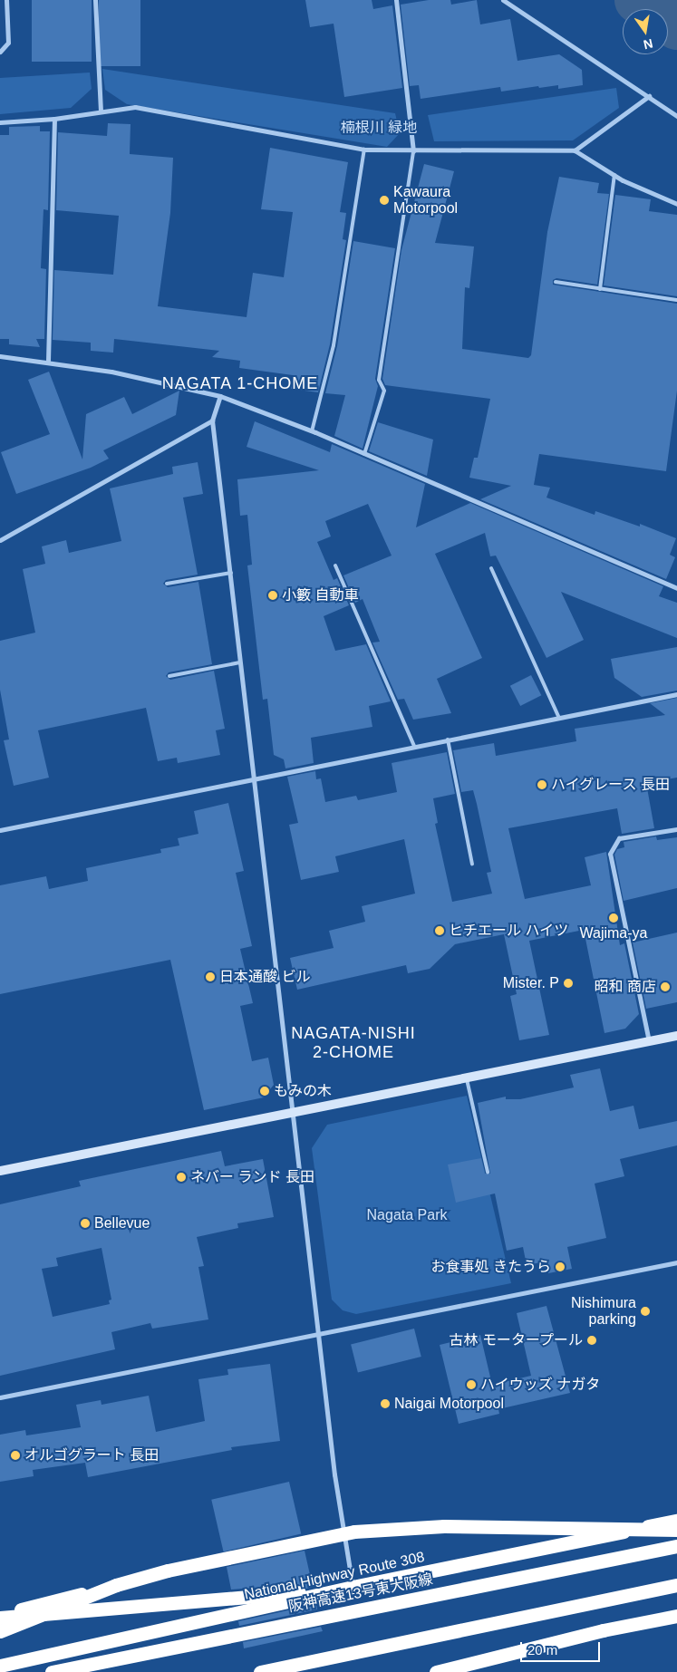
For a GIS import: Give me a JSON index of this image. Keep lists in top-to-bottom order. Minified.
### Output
{"streets":{"highway":["National Highway Route 308","阪神高速13号東大阪線"]},"districts":["NAGATA 1-CHOME","NAGATA-NISHI 2-CHOME"],"parks":["楠根川 緑地","Nagata Park"],"places":["Kawaura Motorpool","小籔 自動車","ハイグレース 長田","Wajima-ya","ヒチエール ハイツ","日本通酸 ビル","Mister. P","昭和 商店","もみの木","ネバー ランド 長田","Bellevue","お食事処 きたうら","Nishimura parking","古林 モータープール","ハイウッズ ナガタ","Naigai Motorpool","オルゴグラート 長田"],"scale_bar":"20 m","north":"bottom"}
